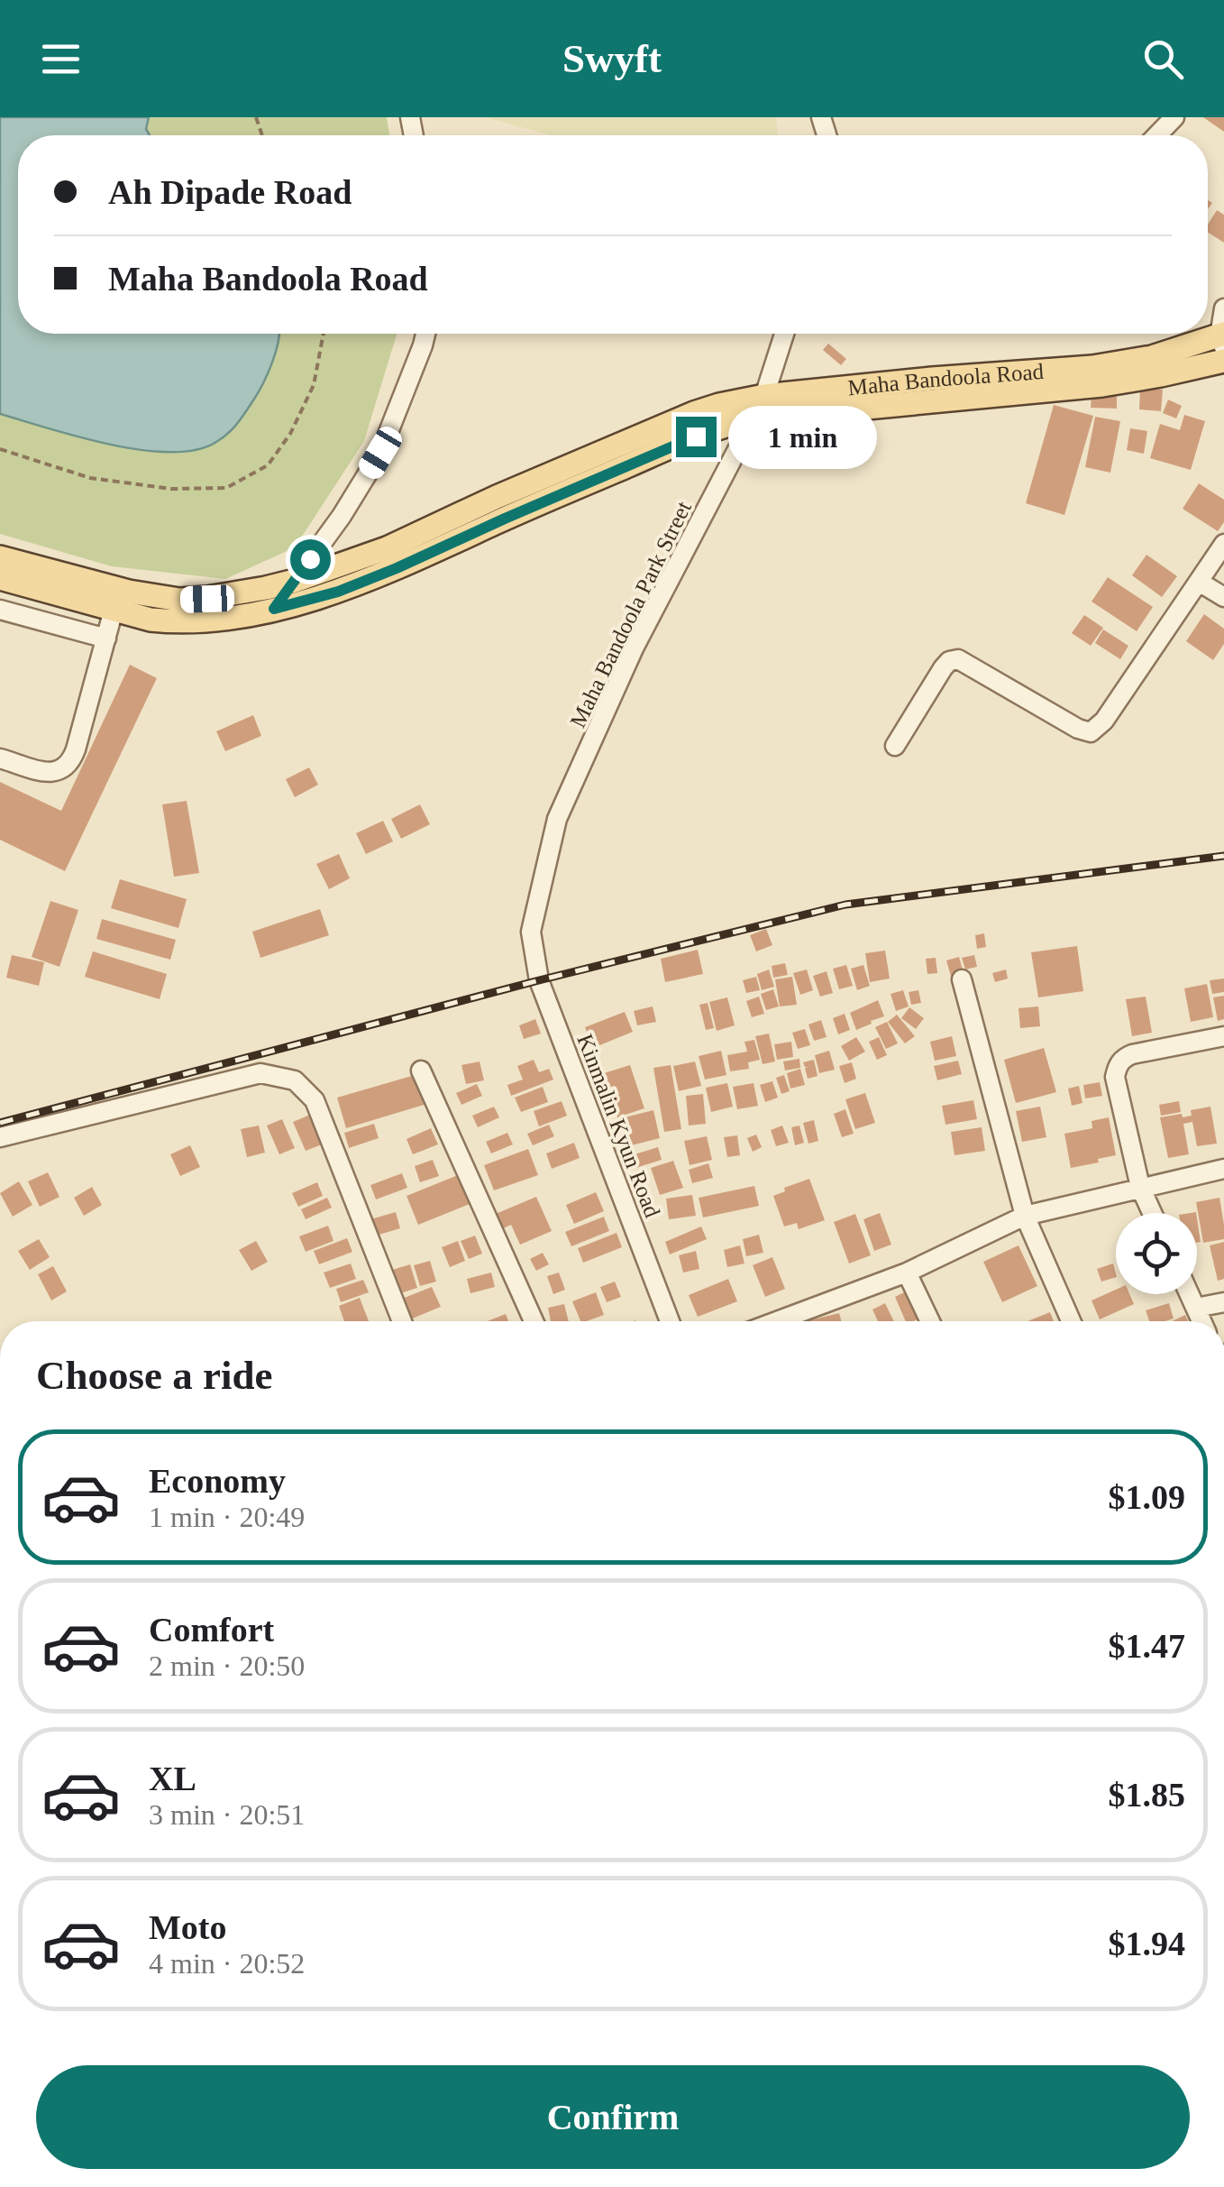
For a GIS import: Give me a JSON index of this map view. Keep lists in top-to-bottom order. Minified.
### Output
{"streets":{"main road":["Maha Bandoola Road"],"street":["Maha Bandoola Park Street","Kinmalin Kyun Road"]},"crossings":[["Maha Bandoola Road","Maha Bandoola Park Street"],["Maha Bandoola Park Street","Kinmalin Kyun Road"]],"page":{"header":"Swyft","banner":["Ah Dipade Road","Maha Bandoola Road"],"bubble":"1 min","heading":"Choose a ride","list":[{"name":"Economy","note":"1 min · 20:49","value":"$1.09"},{"name":"Comfort","note":"2 min · 20:50","value":"$1.47"},{"name":"XL","note":"3 min · 20:51","value":"$1.85"},{"name":"Moto","note":"4 min · 20:52","value":"$1.94"}],"buttons":"Confirm"}}
